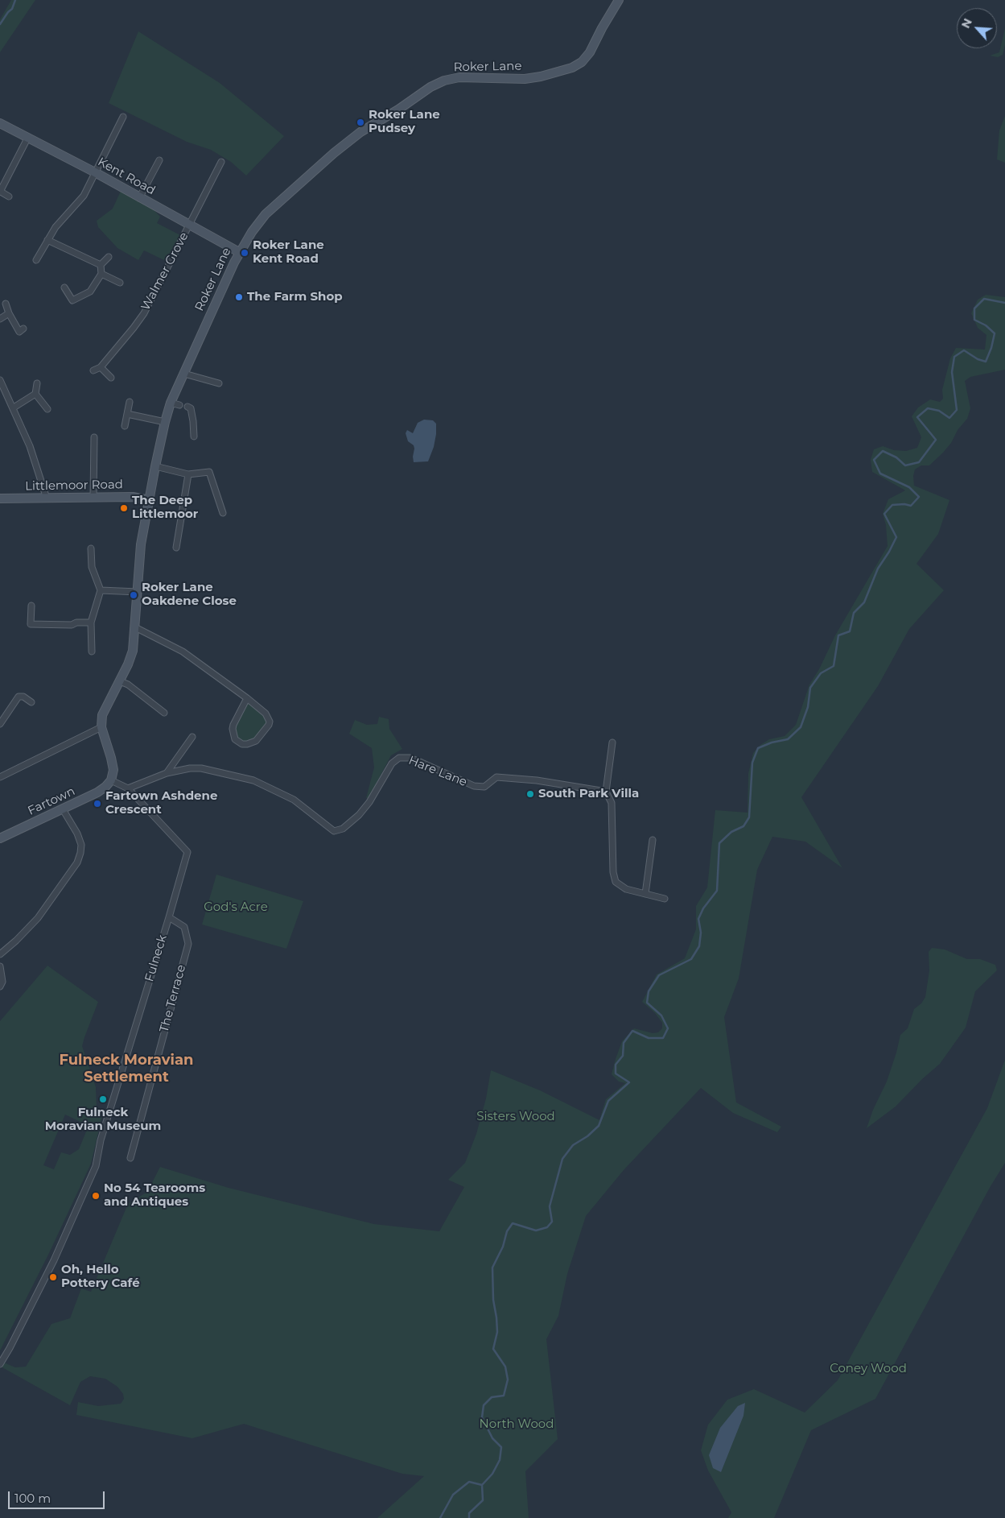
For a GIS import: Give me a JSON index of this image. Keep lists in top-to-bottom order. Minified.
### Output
{"streets":{"street":["Roker Lane","Kent Road","Walmer Grove","Littlemoor Road","Hare Lane","Fartown","Fulneck","The Terrace"]},"crossings":[["Roker Lane","Kent Road"],["Roker Lane","Littlemoor Road"],["Kent Road","Walmer Grove"],["Hare Lane","Fulneck"],["Fartown","Fulneck"],["Fulneck","The Terrace"]],"districts":["Fulneck Moravian Settlement"],"parks":["God's Acre","Sisters Wood","Coney Wood","North Wood"],"places":["Roker Lane Pudsey","Roker Lane Kent Road","The Farm Shop","The Deep Littlemoor","Roker Lane Oakdene Close","South Park Villa","Fartown Ashdene Crescent","Fulneck Moravian Museum","No 54 Tearooms and Antiques","Oh, Hello Pottery Café"],"scale_bar":"100 m","north":"top left"}
